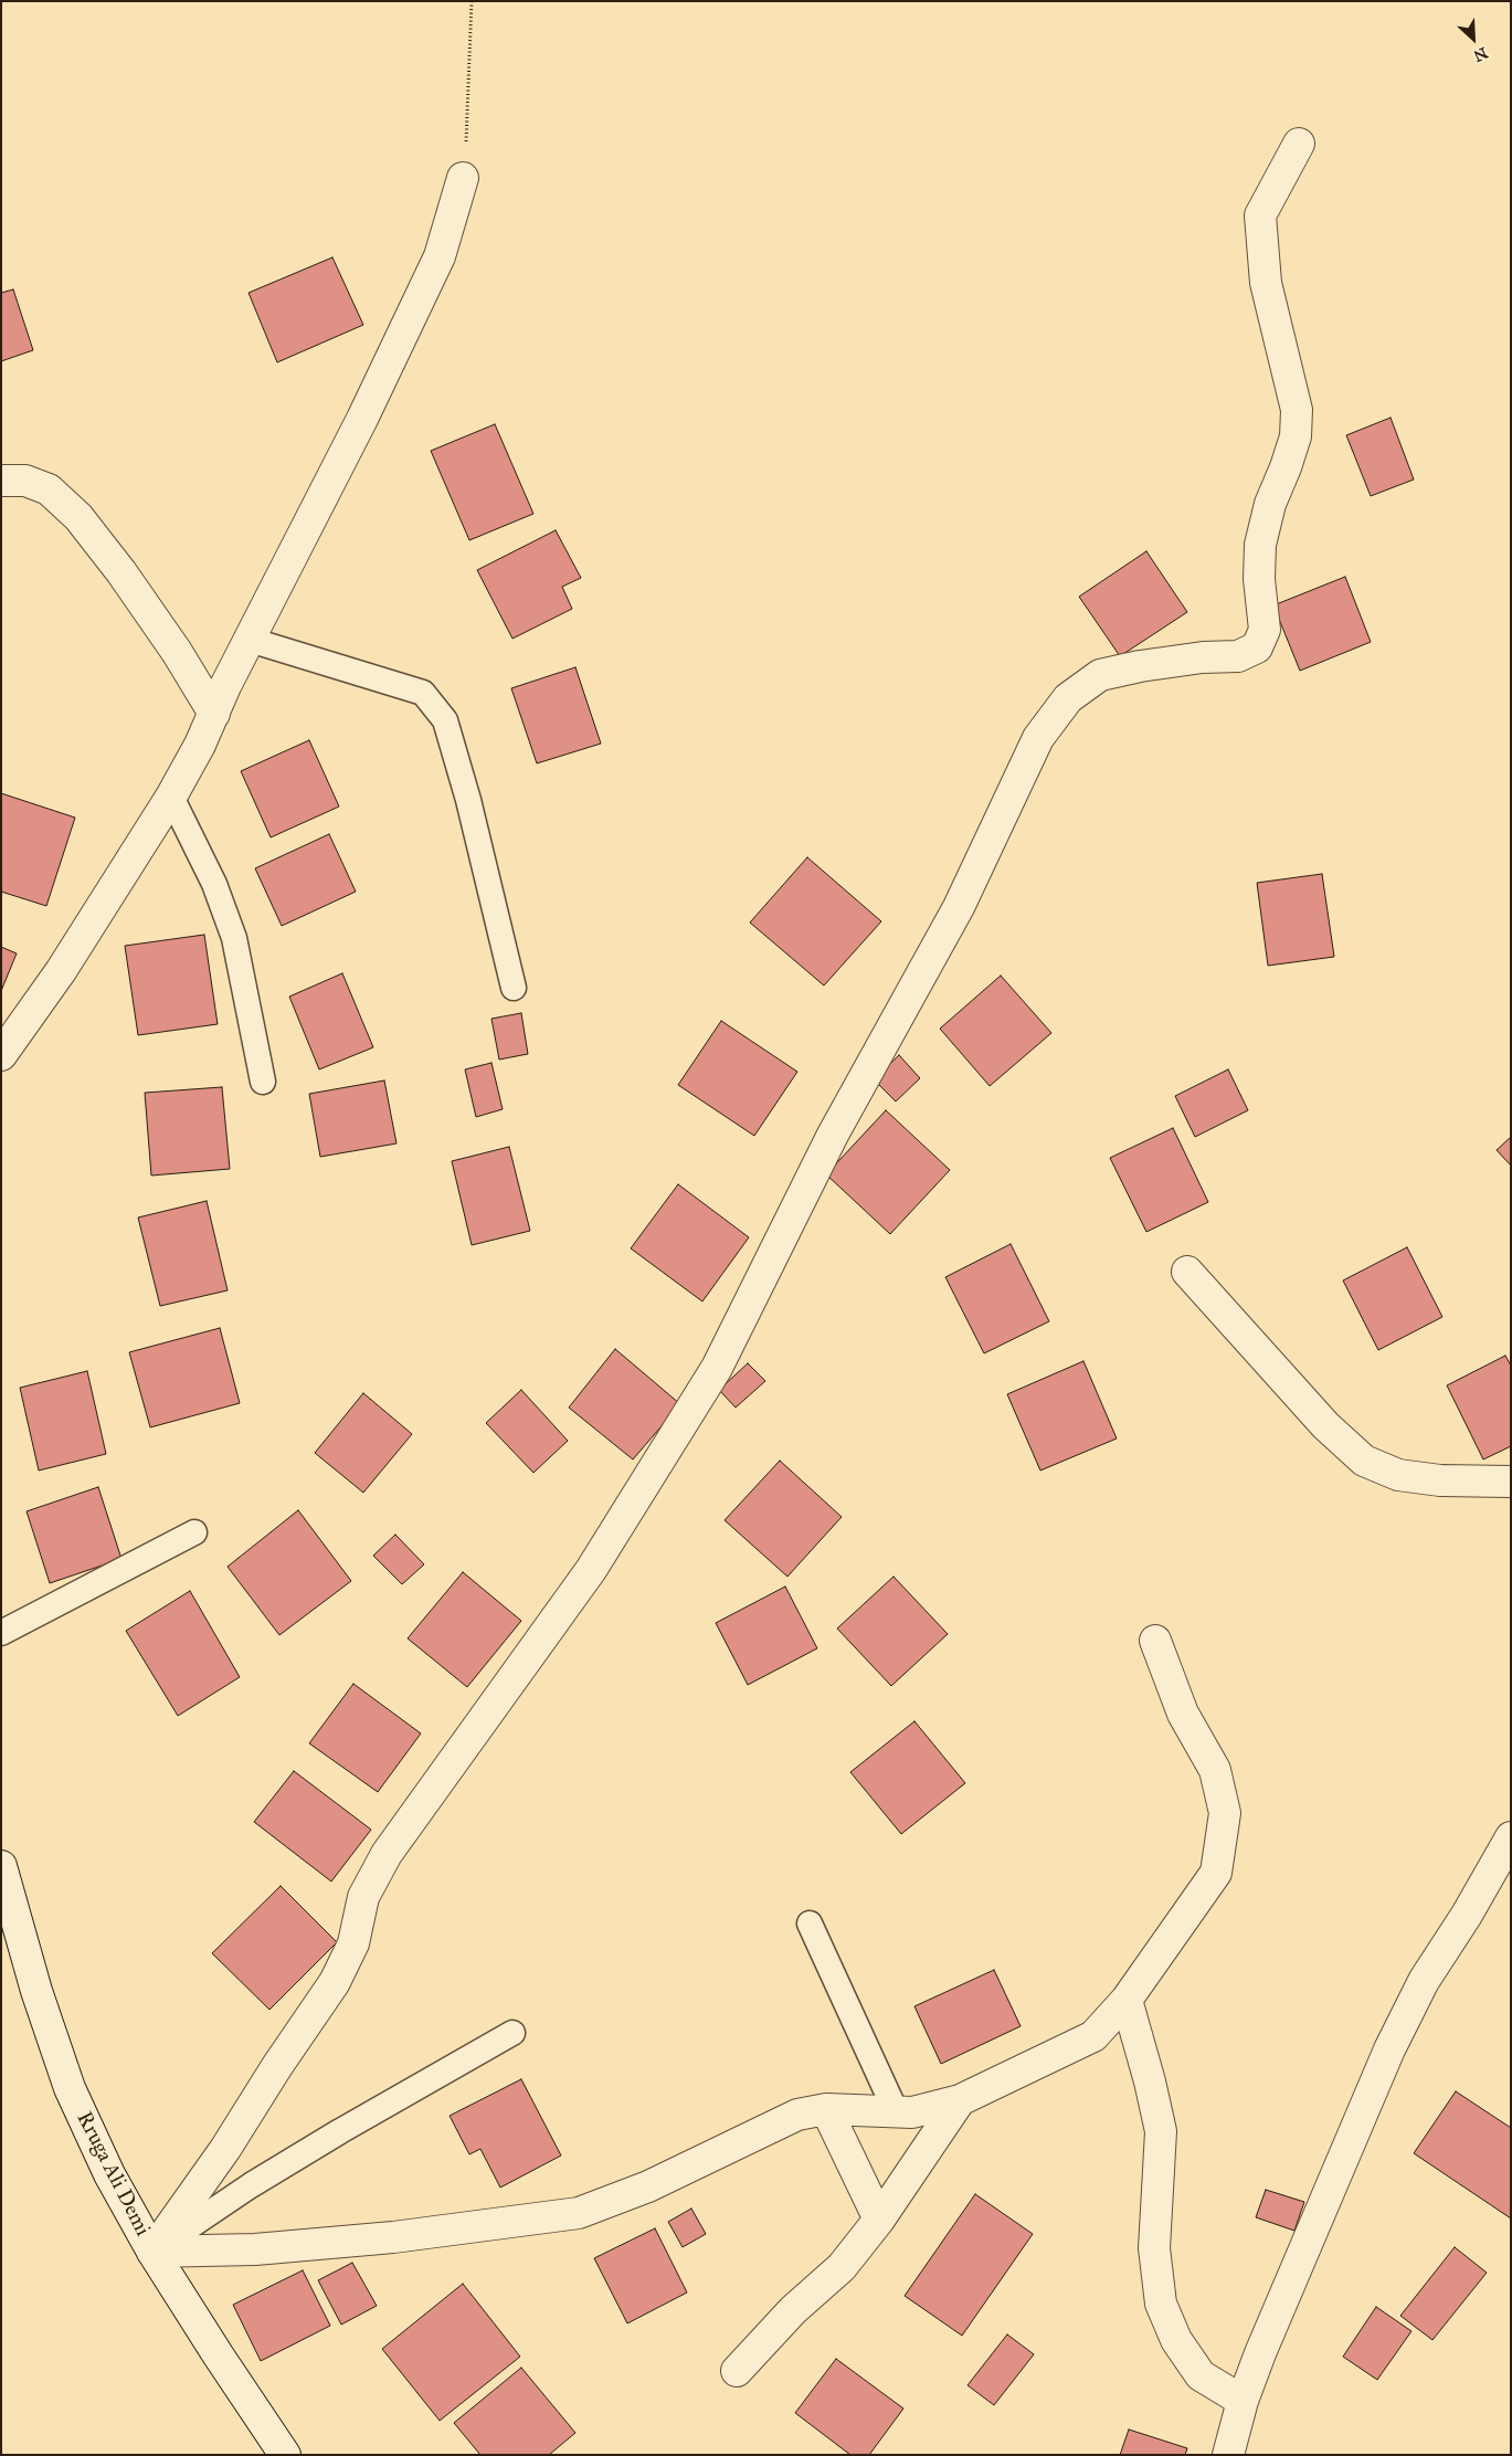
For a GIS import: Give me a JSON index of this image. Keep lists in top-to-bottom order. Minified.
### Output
{"streets":{"street":["Rruga Ali Demi"]},"north":"bottom right"}
